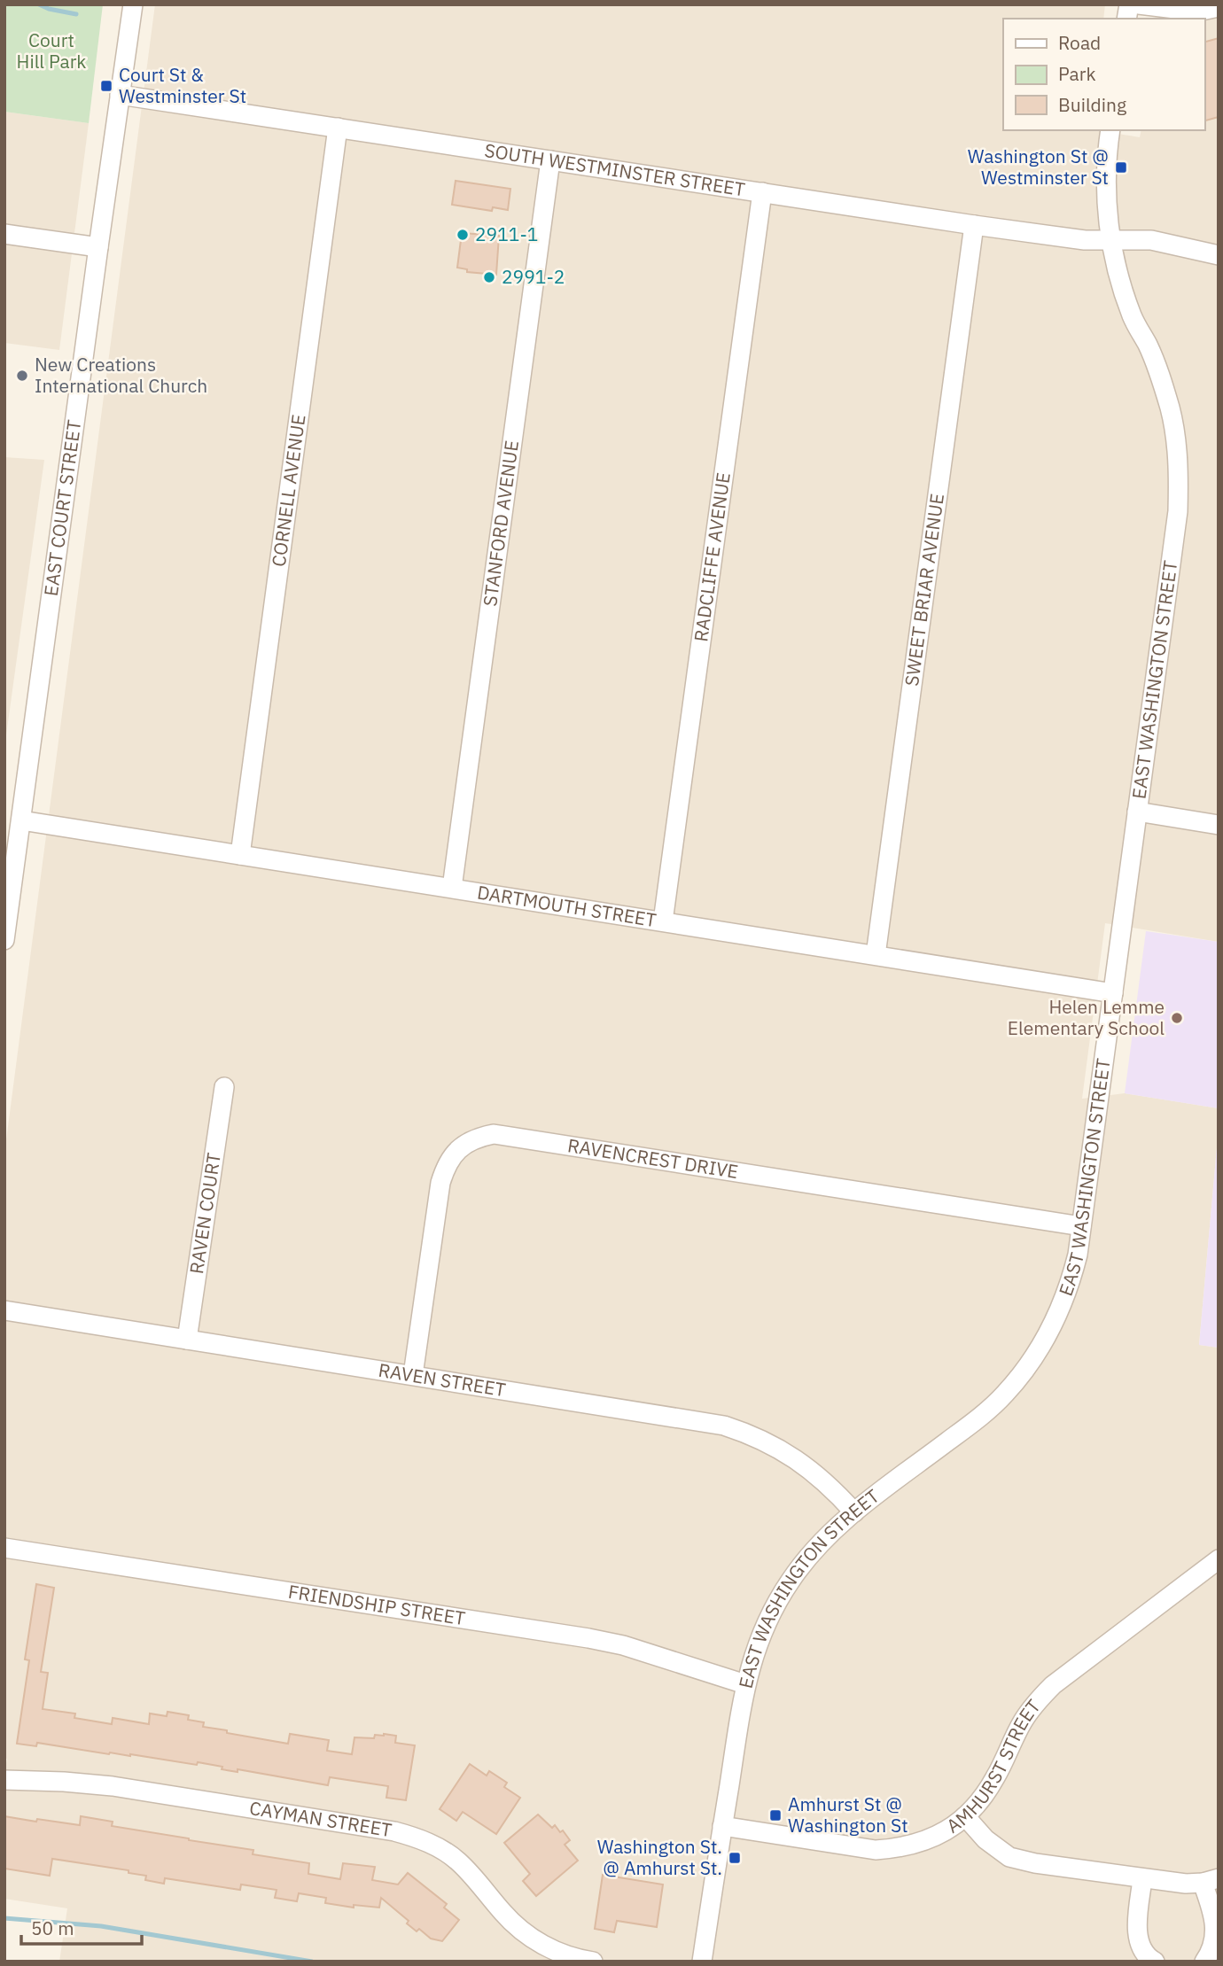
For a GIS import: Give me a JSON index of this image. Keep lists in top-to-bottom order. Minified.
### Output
{"streets":{"street":["SOUTH WESTMINSTER STREET","CORNELL AVENUE","EAST COURT STREET","STANFORD AVENUE","RADCLIFFE AVENUE","SWEET BRIAR AVENUE","EAST WASHINGTON STREET","DARTMOUTH STREET","RAVENCREST DRIVE","RAVEN COURT","RAVEN STREET","FRIENDSHIP STREET","AMHURST STREET","CAYMAN STREET"]},"crossings":[["SOUTH WESTMINSTER STREET","CORNELL AVENUE"],["SOUTH WESTMINSTER STREET","EAST COURT STREET"],["SOUTH WESTMINSTER STREET","STANFORD AVENUE"],["SOUTH WESTMINSTER STREET","RADCLIFFE AVENUE"],["SOUTH WESTMINSTER STREET","SWEET BRIAR AVENUE"],["SOUTH WESTMINSTER STREET","EAST WASHINGTON STREET"],["CORNELL AVENUE","DARTMOUTH STREET"],["EAST COURT STREET","DARTMOUTH STREET"],["STANFORD AVENUE","DARTMOUTH STREET"],["RADCLIFFE AVENUE","DARTMOUTH STREET"],["SWEET BRIAR AVENUE","DARTMOUTH STREET"],["EAST WASHINGTON STREET","DARTMOUTH STREET"],["EAST WASHINGTON STREET","RAVENCREST DRIVE"],["EAST WASHINGTON STREET","RAVEN STREET"],["EAST WASHINGTON STREET","FRIENDSHIP STREET"],["EAST WASHINGTON STREET","AMHURST STREET"],["RAVENCREST DRIVE","RAVEN STREET"],["RAVEN COURT","RAVEN STREET"]],"parks":["Court Hill Park"],"places":{"transit":["Court St & Westminster St","Washington St @ Westminster St","Amhurst St @ Washington St","Washington St. @ Amhurst St."],"other":["2911-1","2991-2","New Creations International Church","Helen Lemme Elementary School"]},"legend":["Road","Park","Building"],"scale_bar":"50 m"}
